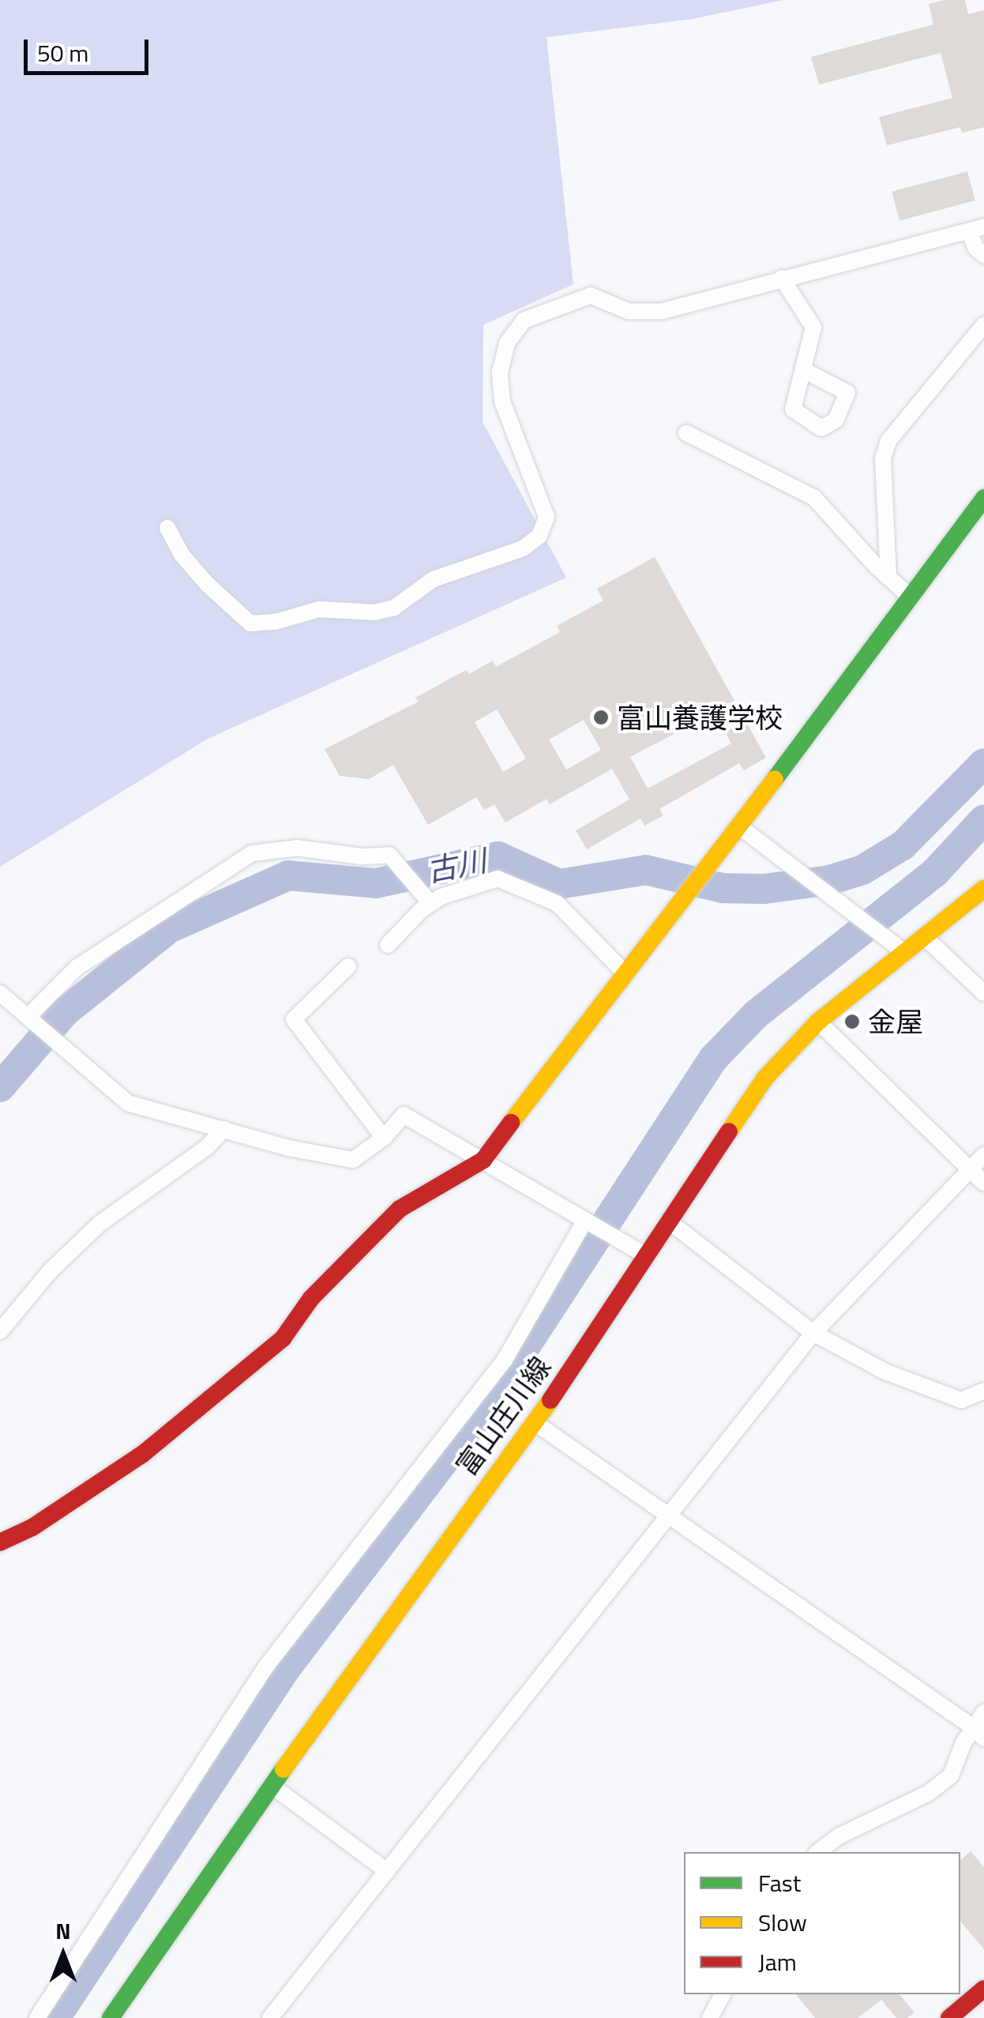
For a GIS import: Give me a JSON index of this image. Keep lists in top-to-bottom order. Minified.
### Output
{"streets":{"street":["富山庄川線"]},"water":["古川"],"places":["富山養護学校","金屋"],"legend":["Fast","Slow","Jam"],"scale_bar":"50 m","north":"top"}
